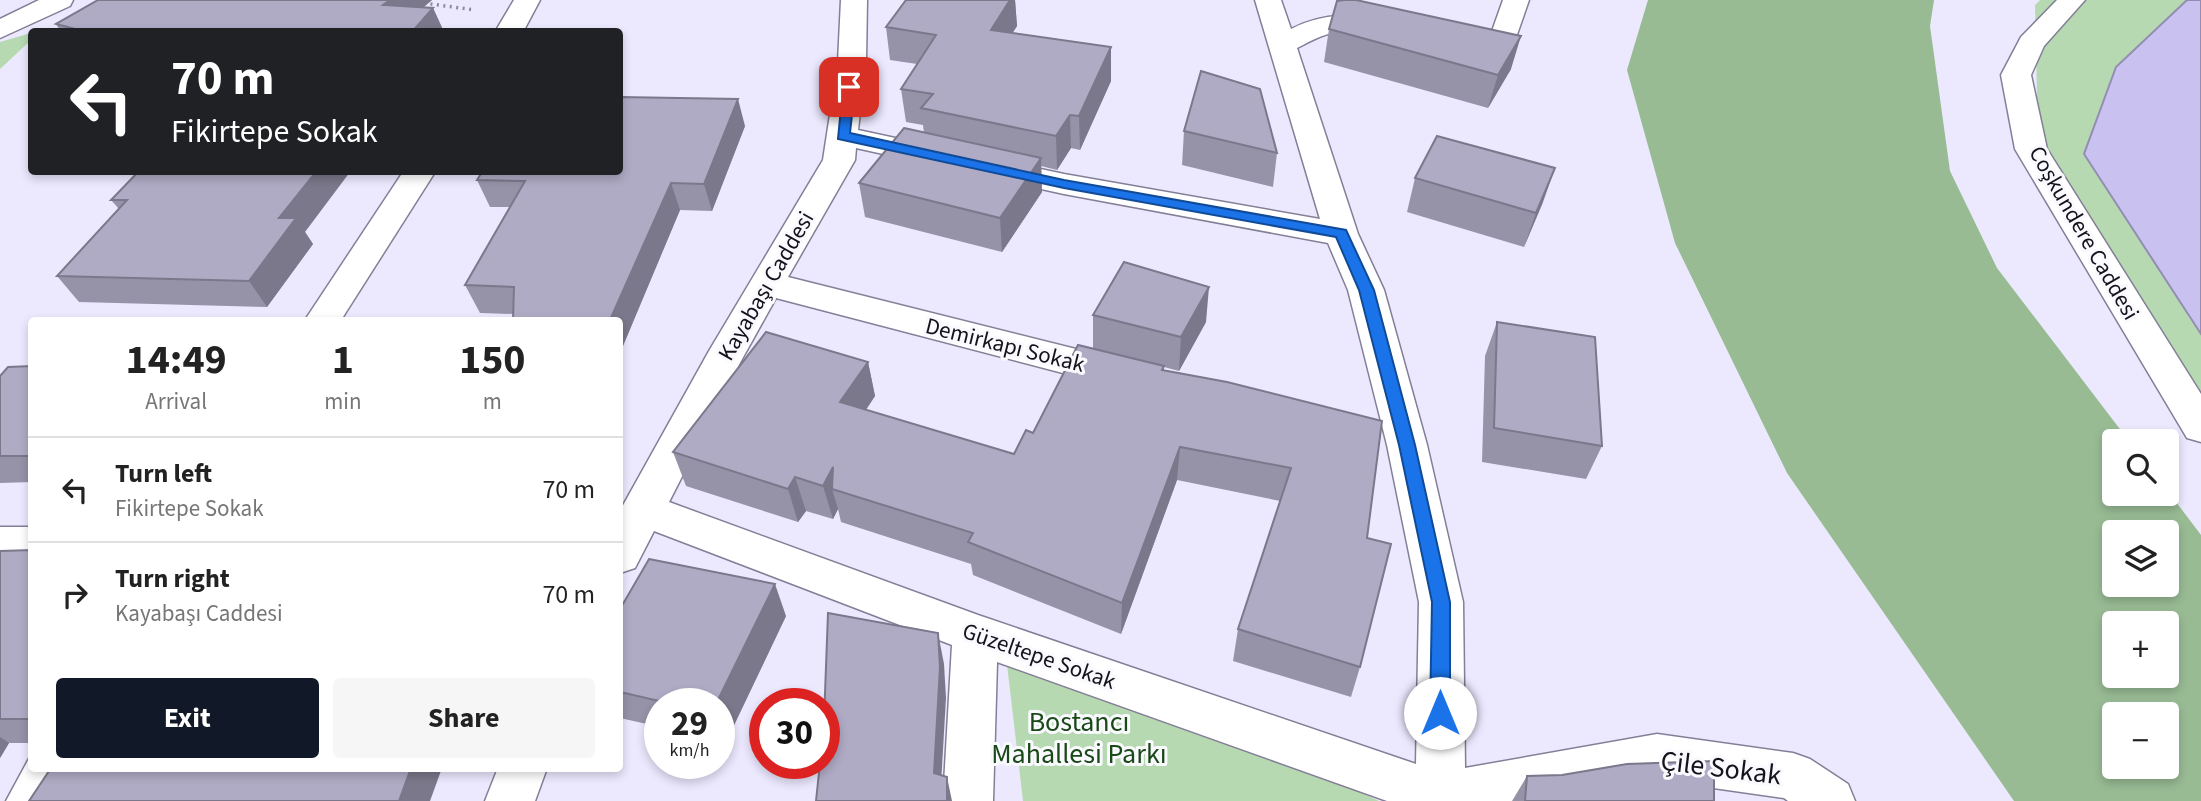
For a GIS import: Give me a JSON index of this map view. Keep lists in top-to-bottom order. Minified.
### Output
{"streets":{"street":["Coşkundere Caddesi","Kayabaşı Caddesi","Demirkapı Sokak","Güzeltepe Sokak","Çile Sokak"]},"crossings":[["Kayabaşı Caddesi","Demirkapı Sokak"],["Kayabaşı Caddesi","Güzeltepe Sokak"],["Güzeltepe Sokak","Çile Sokak"]],"parks":["Bostancı Mahallesi Parkı"],"page":{"turn":["70 m","Fikirtepe Sokak"],"eta":["14:49","Arrival","1","min","150","m"],"map_buttons":["+","−"],"list":[{"name":"Turn left","note":"Fikirtepe Sokak","value":"70 m"},{"name":"Turn right","note":"Kayabaşı Caddesi","value":"70 m"}],"buttons":["Exit","Share"],"speed":"29 km/h","limit":"30"}}
